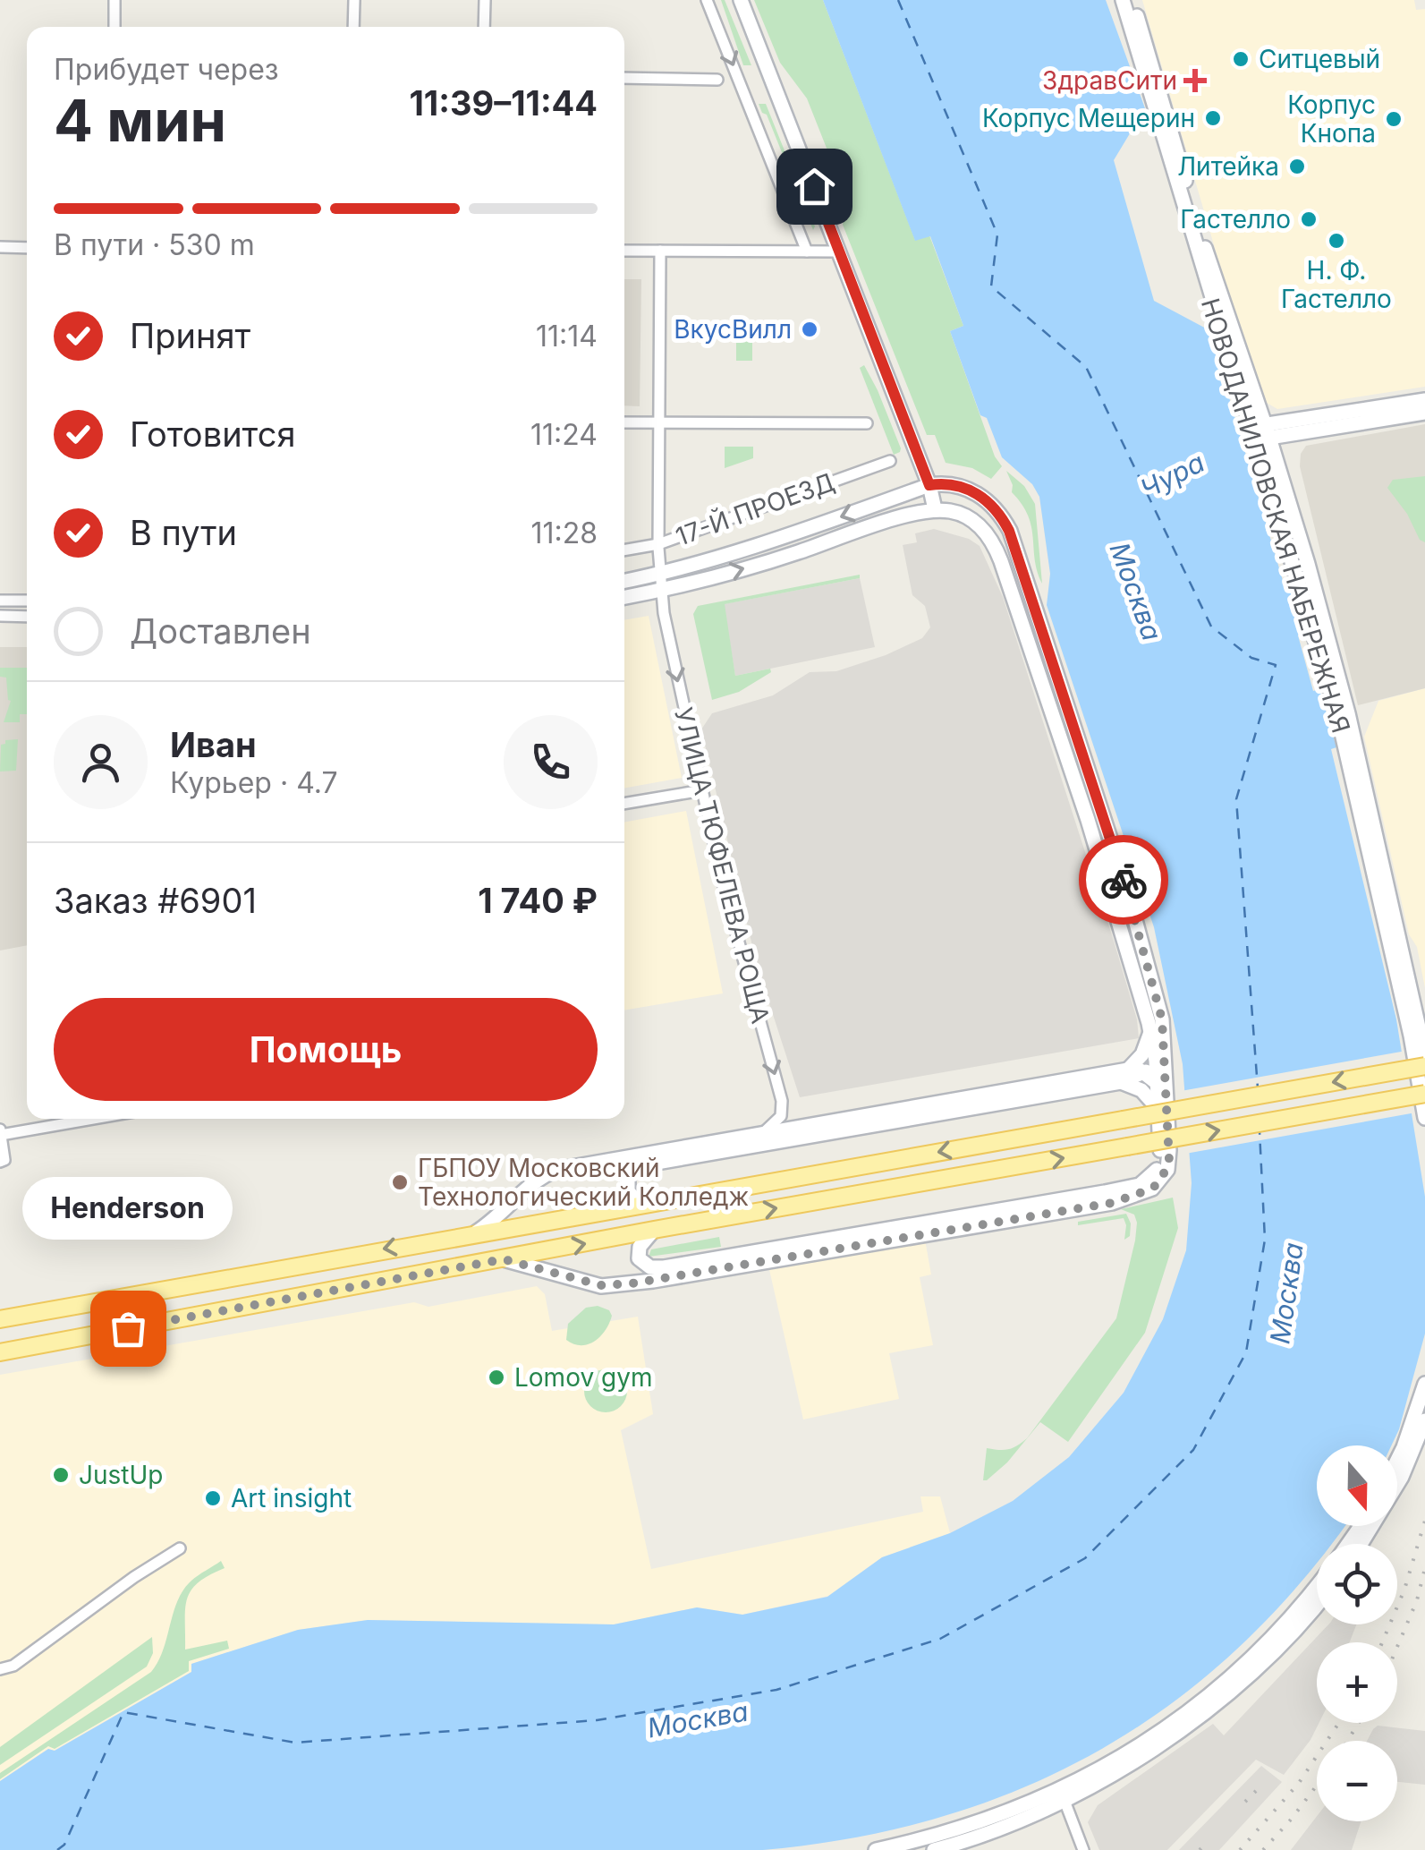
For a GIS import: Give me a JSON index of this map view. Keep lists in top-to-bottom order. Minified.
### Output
{"streets":{"main road":["НОВОДАНИЛОВСКАЯ НАБЕРЕЖНАЯ"],"street":["17-Й ПРОЕЗД","УЛИЦА ТЮФЕЛЕВА РОЩА"]},"crossings":[["17-Й ПРОЕЗД","УЛИЦА ТЮФЕЛЕВА РОЩА"]],"one_way":["УЛИЦА ТЮФЕЛЕВА РОЩА"],"water":["Чура","Москва"],"places":{"other":["Ситцевый","Корпус Мещерин","Корпус Кнопа","Литейка","Гастелло","Н. Ф. Гастелло","ВкусВилл","ГБПОУ Московский Технологический Колледж","Henderson","Lomov gym","JustUp","Art insight"],"health":["ЗдравСити"]},"north":"bottom","page":{"heading":["4 мин","Прибудет через","11:39–11:44"],"panel":["Иван","Курьер · 4.7","Заказ #6901","1 740 ₽"],"bar":"В пути · 530 m","list":[["Принят","11:14"],["Готовится","11:24"],["В пути","11:28"],"Доставлен"],"buttons":"Помощь","bubble":"Henderson","map_buttons":["+","−"]}}
